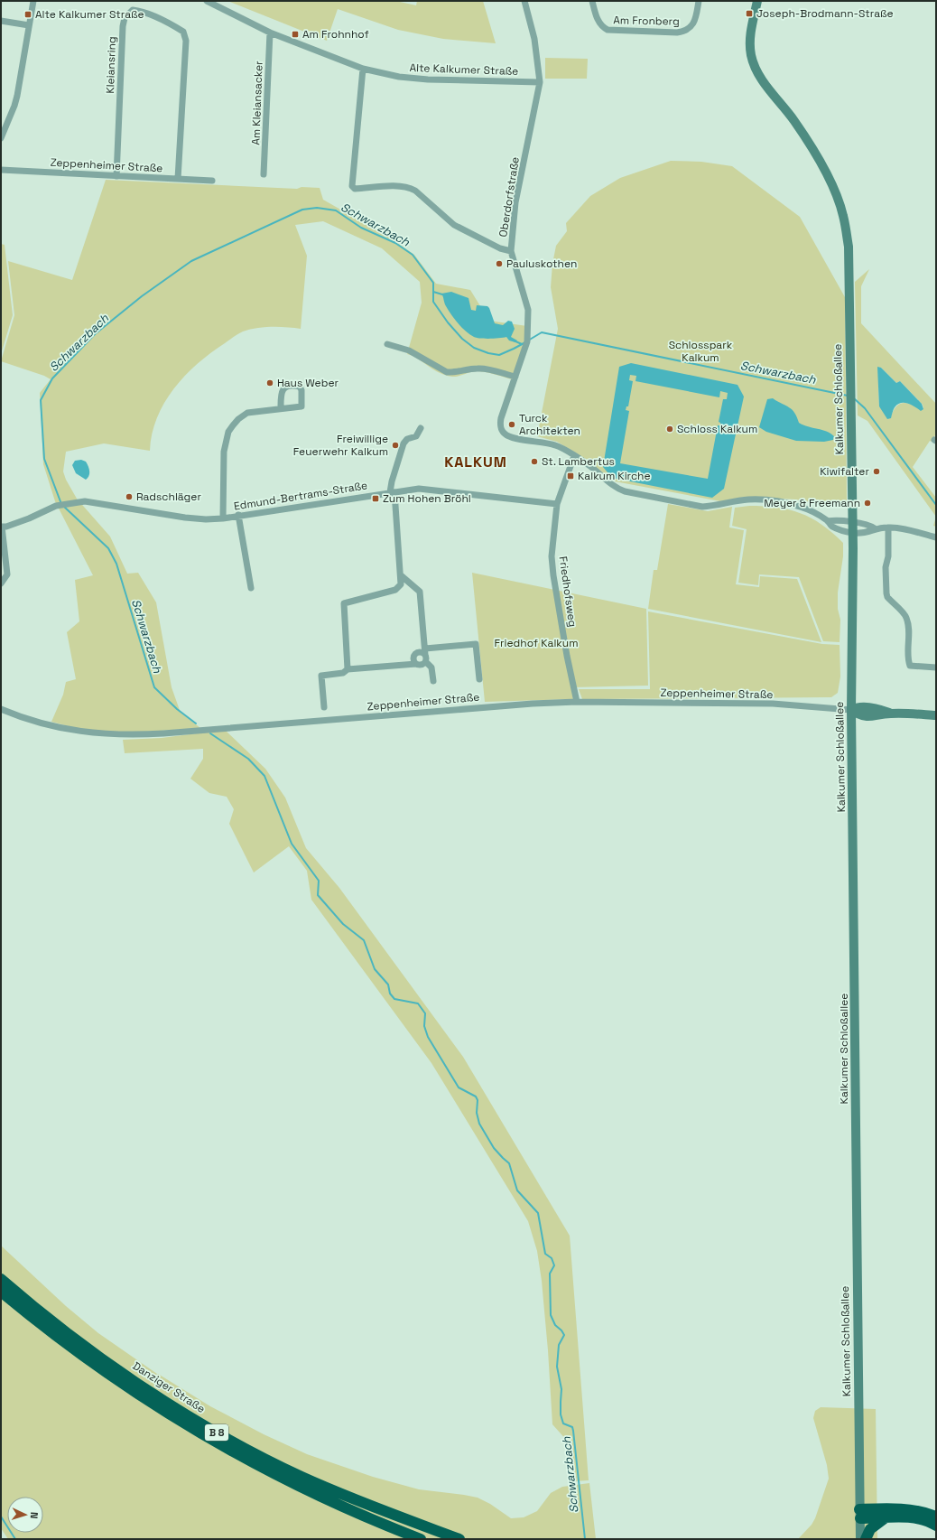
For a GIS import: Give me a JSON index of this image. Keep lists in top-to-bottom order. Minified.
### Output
{"streets":{"highway":["Danziger Straße","B 8"],"main road":["Kalkumer Schloßallee"],"street":["Am Fronberg","Kleiansring","Alte Kalkumer Straße","Am Kleiansacker","Zeppenheimer Straße","Oberdorfstraße","Edmund-Bertrams-Straße","Friedhofsweg"]},"crossings":[["Kleiansring","Zeppenheimer Straße"],["Alte Kalkumer Straße","Am Kleiansacker"],["Alte Kalkumer Straße","Oberdorfstraße"],["Zeppenheimer Straße","Kalkumer Schloßallee"],["Zeppenheimer Straße","Friedhofsweg"],["Oberdorfstraße","Kalkumer Schloßallee"],["Edmund-Bertrams-Straße","Friedhofsweg"]],"districts":["KALKUM"],"water":["Schwarzbach"],"parks":["Schlosspark Kalkum","Friedhof Kalkum"],"places":{"transit":["Joseph-Brodmann-Straße","Alte Kalkumer Straße","Am Frohnhof","Kalkum Kirche","Zum Hohen Bröhl"],"other":["Pauluskothen","Haus Weber","Turck Architekten","Schloss Kalkum","Freiwillige Feuerwehr Kalkum","St. Lambertus","Kiwifalter","Radschläger","Meyer & Freemann"]},"north":"right"}
